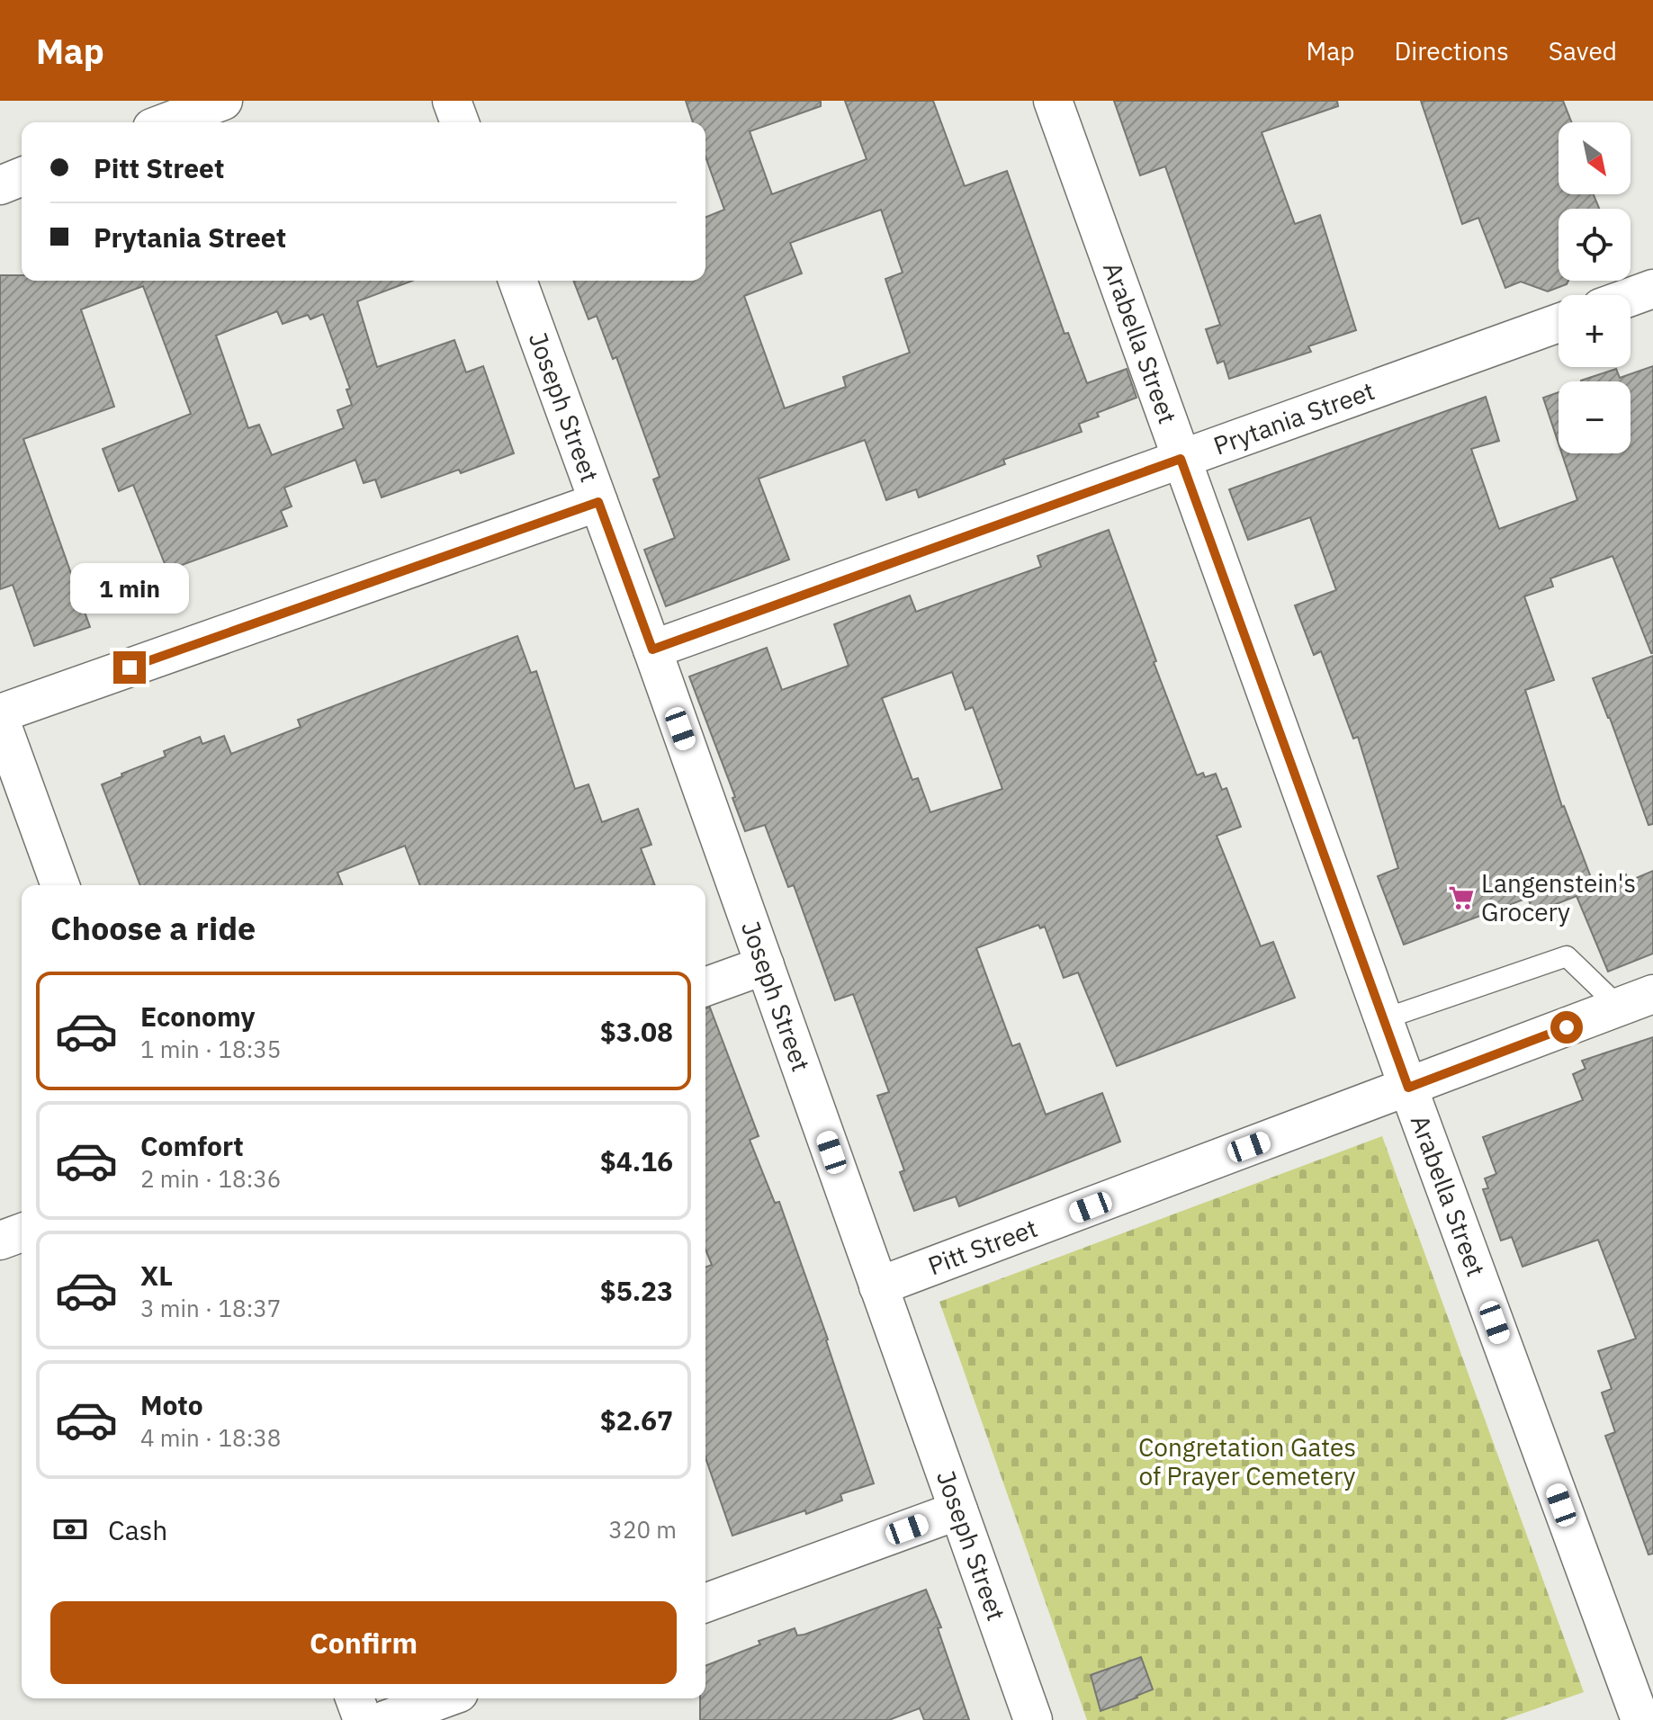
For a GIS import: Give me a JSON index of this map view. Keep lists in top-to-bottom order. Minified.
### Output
{"streets":{"street":["Arabella Street","Joseph Street","Prytania Street","Pitt Street"]},"crossings":[["Arabella Street","Prytania Street"],["Arabella Street","Pitt Street"],["Joseph Street","Prytania Street"],["Joseph Street","Pitt Street"]],"parks":["Congretation Gates of Prayer Cemetery"],"places":{"supermarket":["Langenstein's Grocery"]},"north":"bottom right","page":{"header":"Map","nav":["Map","Directions","Saved"],"map_buttons":["+","−"],"banner":["Pitt Street","Prytania Street"],"bubble":"1 min","heading":"Choose a ride","list":[{"name":"Economy","note":"1 min · 18:35","value":"$3.08"},{"name":"Comfort","note":"2 min · 18:36","value":"$4.16"},{"name":"XL","note":"3 min · 18:37","value":"$5.23"},{"name":"Moto","note":"4 min · 18:38","value":"$2.67"}],"pay":["Cash","320 m"],"buttons":"Confirm"}}
